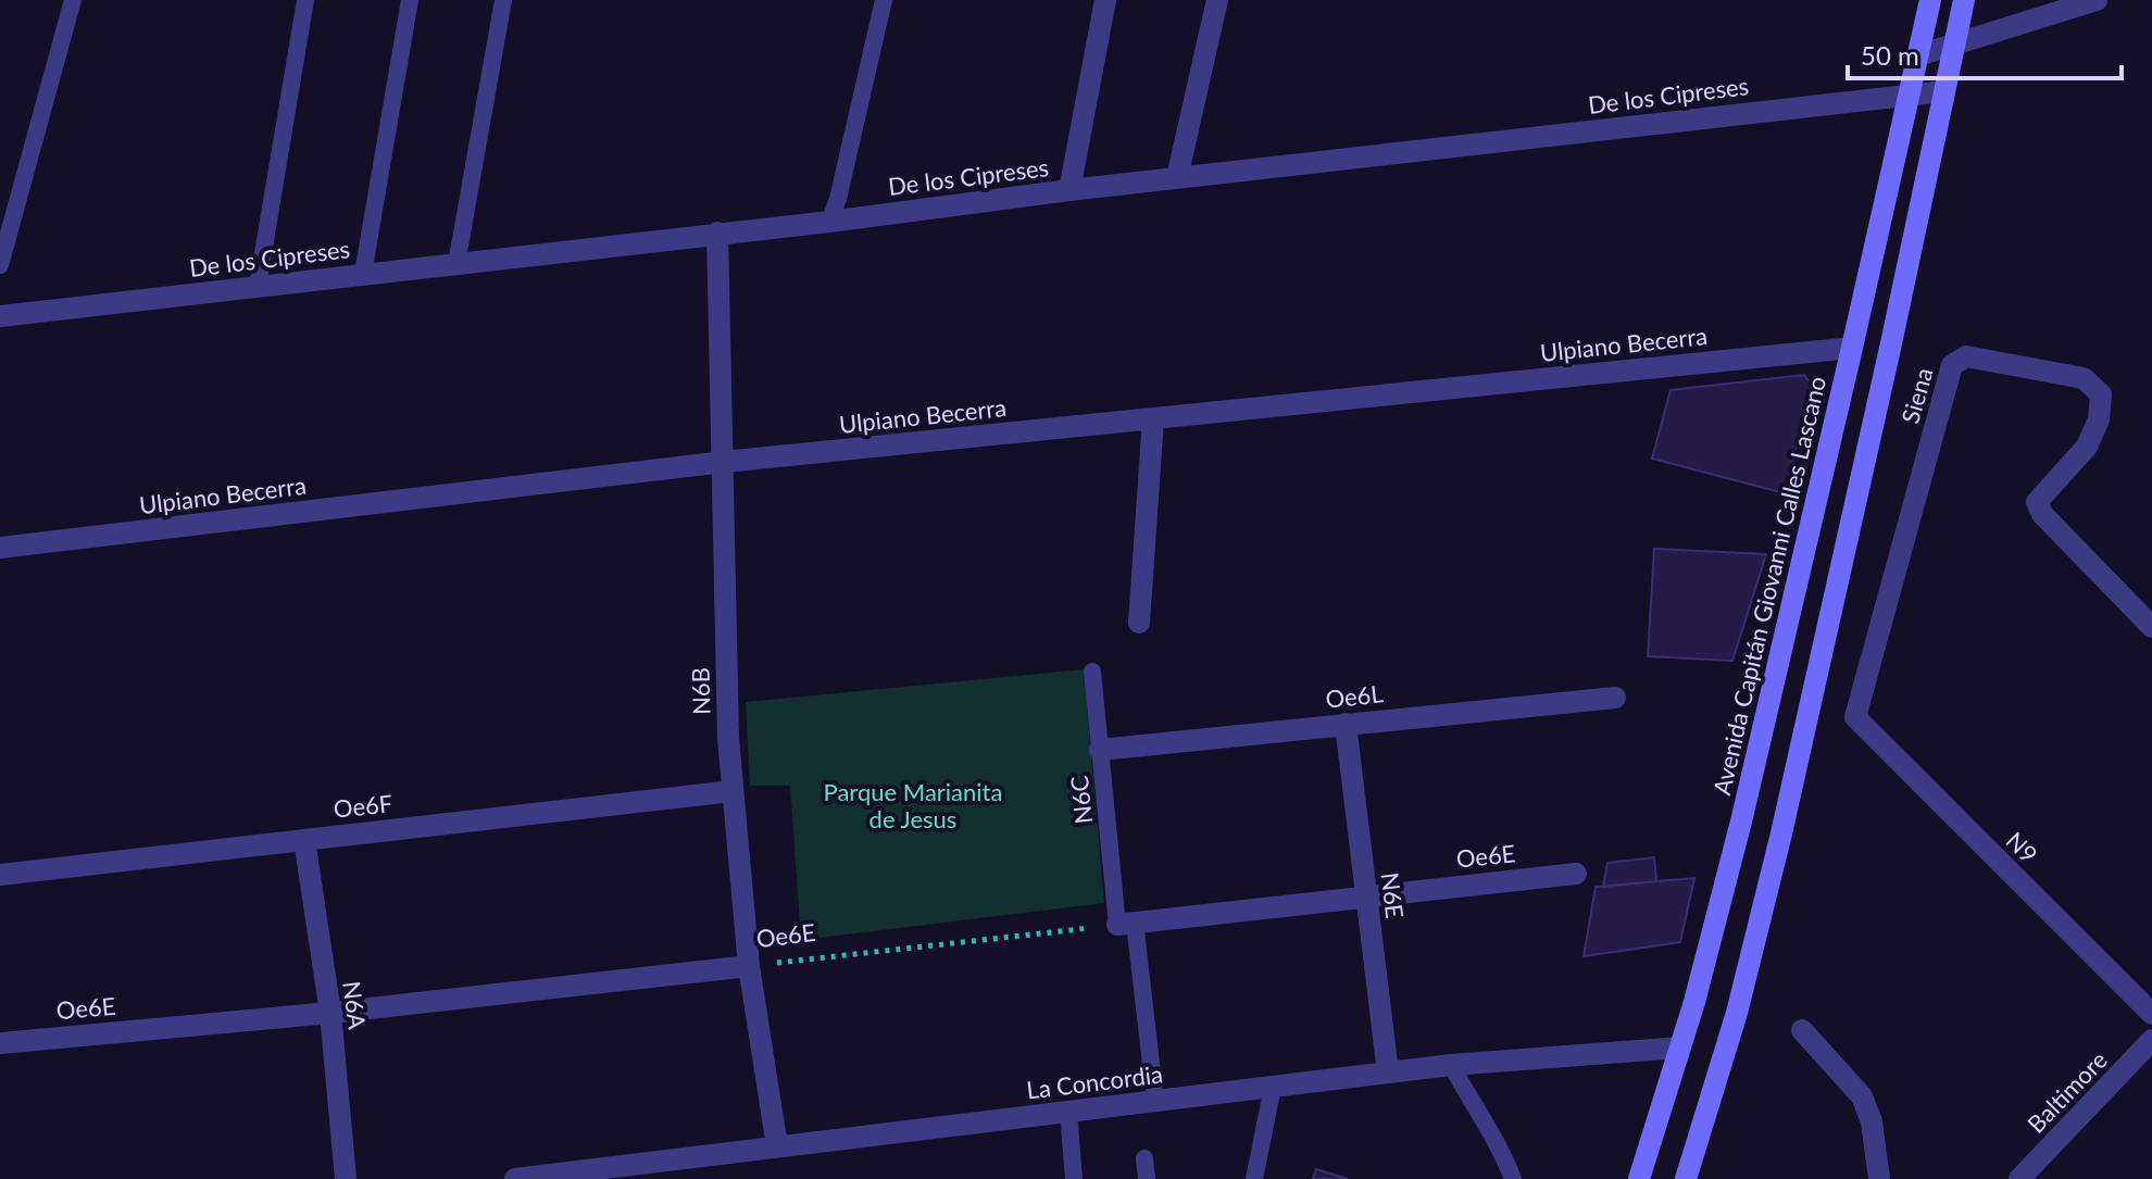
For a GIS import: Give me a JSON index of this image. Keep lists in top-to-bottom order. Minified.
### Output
{"streets":{"main road":["Avenida Capitán Giovanni Calles Lascano"],"street":["De los Cipreses","Ulpiano Becerra","Siena","N6B","Oe6L","Oe6F","N9","Oe6E","N6E","N6A","La Concordia","Baltimore"],"lane":["N6C"]},"crossings":[["De los Cipreses","Avenida Capitán Giovanni Calles Lascano"],["De los Cipreses","N6B"],["Ulpiano Becerra","Avenida Capitán Giovanni Calles Lascano"],["Ulpiano Becerra","N6B"],["Siena","N9"],["Avenida Capitán Giovanni Calles Lascano","La Concordia"],["N6B","Oe6F"],["N6B","Oe6E"],["N6B","La Concordia"],["Oe6L","N6C"],["Oe6L","N6E"],["N6C","Oe6E"],["N6C","La Concordia"],["Oe6F","N6A"],["Oe6E","N6E"],["Oe6E","N6A"],["N6E","La Concordia"]],"parks":["Parque Marianita de Jesus"],"scale_bar":"50 m"}
